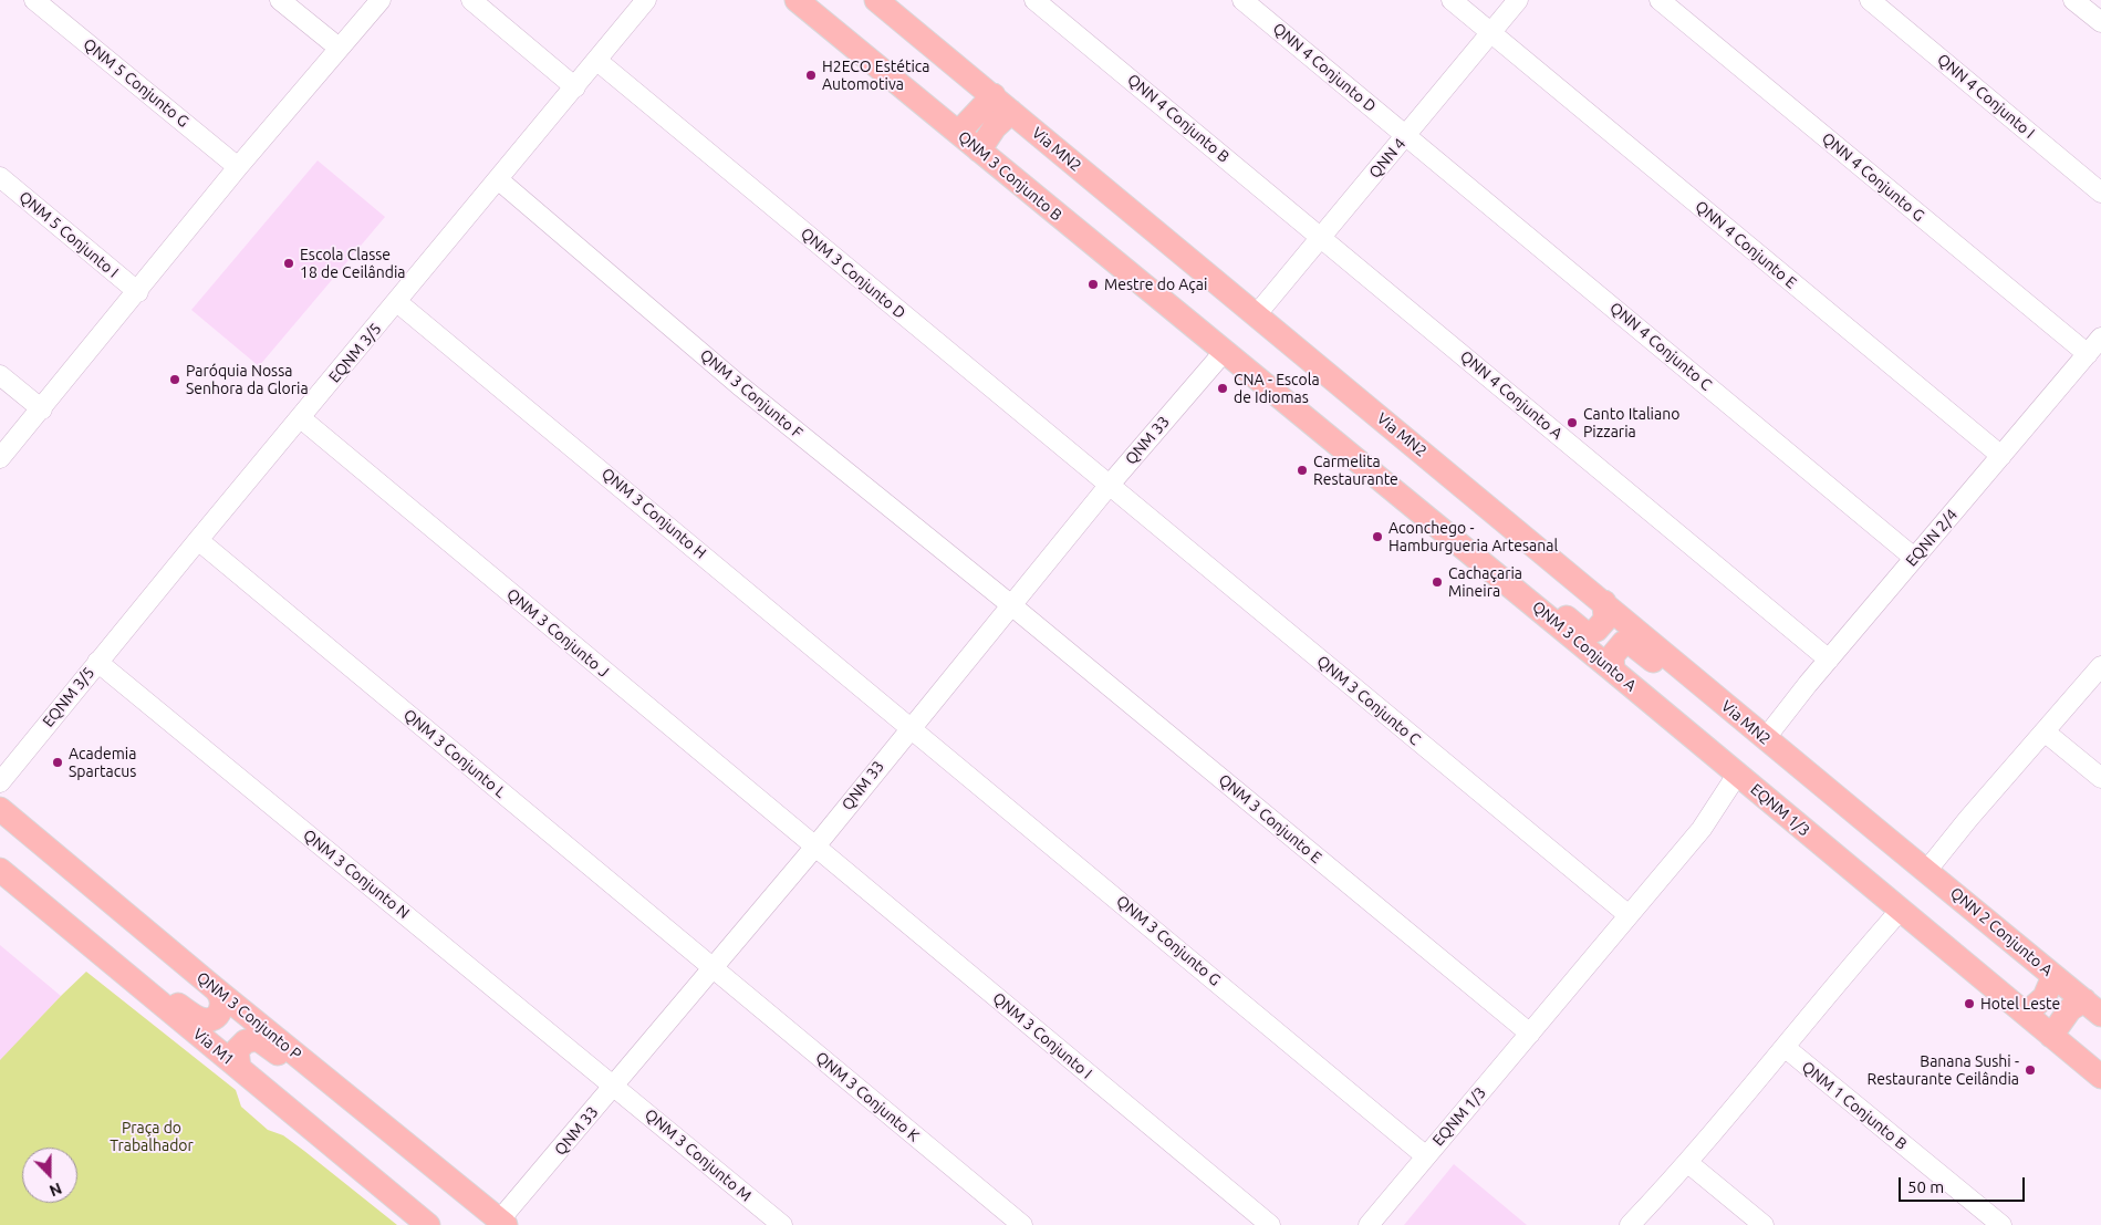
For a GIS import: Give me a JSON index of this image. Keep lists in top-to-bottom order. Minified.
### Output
{"streets":{"main road":["Via MN2","QNM 3 Conjunto B","QNM 3 Conjunto A","EQNM 1/3","QNN 2 Conjunto A","QNM 3 Conjunto P","Via M1"],"street":["QNN 4 Conjunto D","QNM 5 Conjunto G","QNN 4 Conjunto I","QNN 4 Conjunto B","QNN 4","QNN 4 Conjunto G","QNM 5 Conjunto I","QNN 4 Conjunto E","QNM 3 Conjunto D","QNN 4 Conjunto C","EQNM 3/5","QNM 3 Conjunto F","QNN 4 Conjunto A","QNM 33","QNM 3 Conjunto H","EQNN 2/4","QNM 3 Conjunto J","QNM 3 Conjunto C","QNM 3 Conjunto L","QNM 3 Conjunto E","QNM 3 Conjunto N","QNM 3 Conjunto G","QNM 3 Conjunto I","QNM 3 Conjunto K","QNM 1 Conjunto B","QNM 3 Conjunto M"]},"crossings":[["QNN 4 Conjunto D","QNN 4"],["QNN 4 Conjunto D","QNN 4 Conjunto C"],["QNN 4 Conjunto B","QNN 4"],["QNN 4 Conjunto B","QNN 4 Conjunto A"],["Via MN2","QNN 4"],["Via MN2","EQNN 2/4"],["Via MN2","QNN 2 Conjunto A"],["QNN 4","QNN 4 Conjunto E"],["QNN 4","QNN 4 Conjunto C"],["QNN 4","QNN 4 Conjunto A"],["QNM 3 Conjunto B","QNM 33"],["QNM 3 Conjunto B","QNM 3 Conjunto A"],["QNN 4 Conjunto G","EQNN 2/4"],["QNN 4 Conjunto E","EQNN 2/4"],["QNM 3 Conjunto D","EQNM 3/5"],["QNM 3 Conjunto D","QNM 33"],["QNM 3 Conjunto D","QNM 3 Conjunto C"],["QNN 4 Conjunto C","EQNN 2/4"],["EQNM 3/5","QNM 3 Conjunto F"],["EQNM 3/5","QNM 3 Conjunto H"],["EQNM 3/5","QNM 3 Conjunto J"],["EQNM 3/5","QNM 3 Conjunto L"],["EQNM 3/5","QNM 3 Conjunto N"],["QNM 3 Conjunto F","QNM 33"],["QNM 3 Conjunto F","QNM 3 Conjunto E"],["QNN 4 Conjunto A","EQNN 2/4"],["QNM 33","QNM 3 Conjunto H"],["QNM 33","QNM 3 Conjunto J"],["QNM 33","QNM 3 Conjunto A"],["QNM 33","QNM 3 Conjunto C"],["QNM 33","QNM 3 Conjunto L"],["QNM 33","QNM 3 Conjunto E"],["QNM 33","QNM 3 Conjunto N"],["QNM 33","QNM 3 Conjunto G"],["QNM 33","QNM 3 Conjunto P"],["QNM 33","QNM 3 Conjunto I"],["QNM 33","QNM 3 Conjunto K"],["QNM 33","QNM 3 Conjunto M"],["QNM 3 Conjunto H","QNM 3 Conjunto G"],["QNM 3 Conjunto J","QNM 3 Conjunto I"],["QNM 3 Conjunto A","EQNM 1/3"],["QNM 3 Conjunto C","EQNM 1/3"],["QNM 3 Conjunto L","QNM 3 Conjunto K"],["EQNM 1/3","QNM 3 Conjunto E"],["EQNM 1/3","QNM 3 Conjunto G"],["QNM 3 Conjunto N","QNM 3 Conjunto M"]],"parks":["Praça do Trabalhador"],"places":["H2ECO Estética Automotiva","Escola Classe 18 de Ceilândia","Mestre do Açai","Paróquia Nossa Senhora da Gloria","CNA - Escola de Idiomas","Canto Italiano Pizzaria","Carmelita Restaurante","Aconchego - Hamburgueria Artesanal","Cachaçaria Mineira","Academia Spartacus","Hotel Leste","Banana Sushi - Restaurante Ceilândia"],"scale_bar":"50 m","north":"bottom"}
